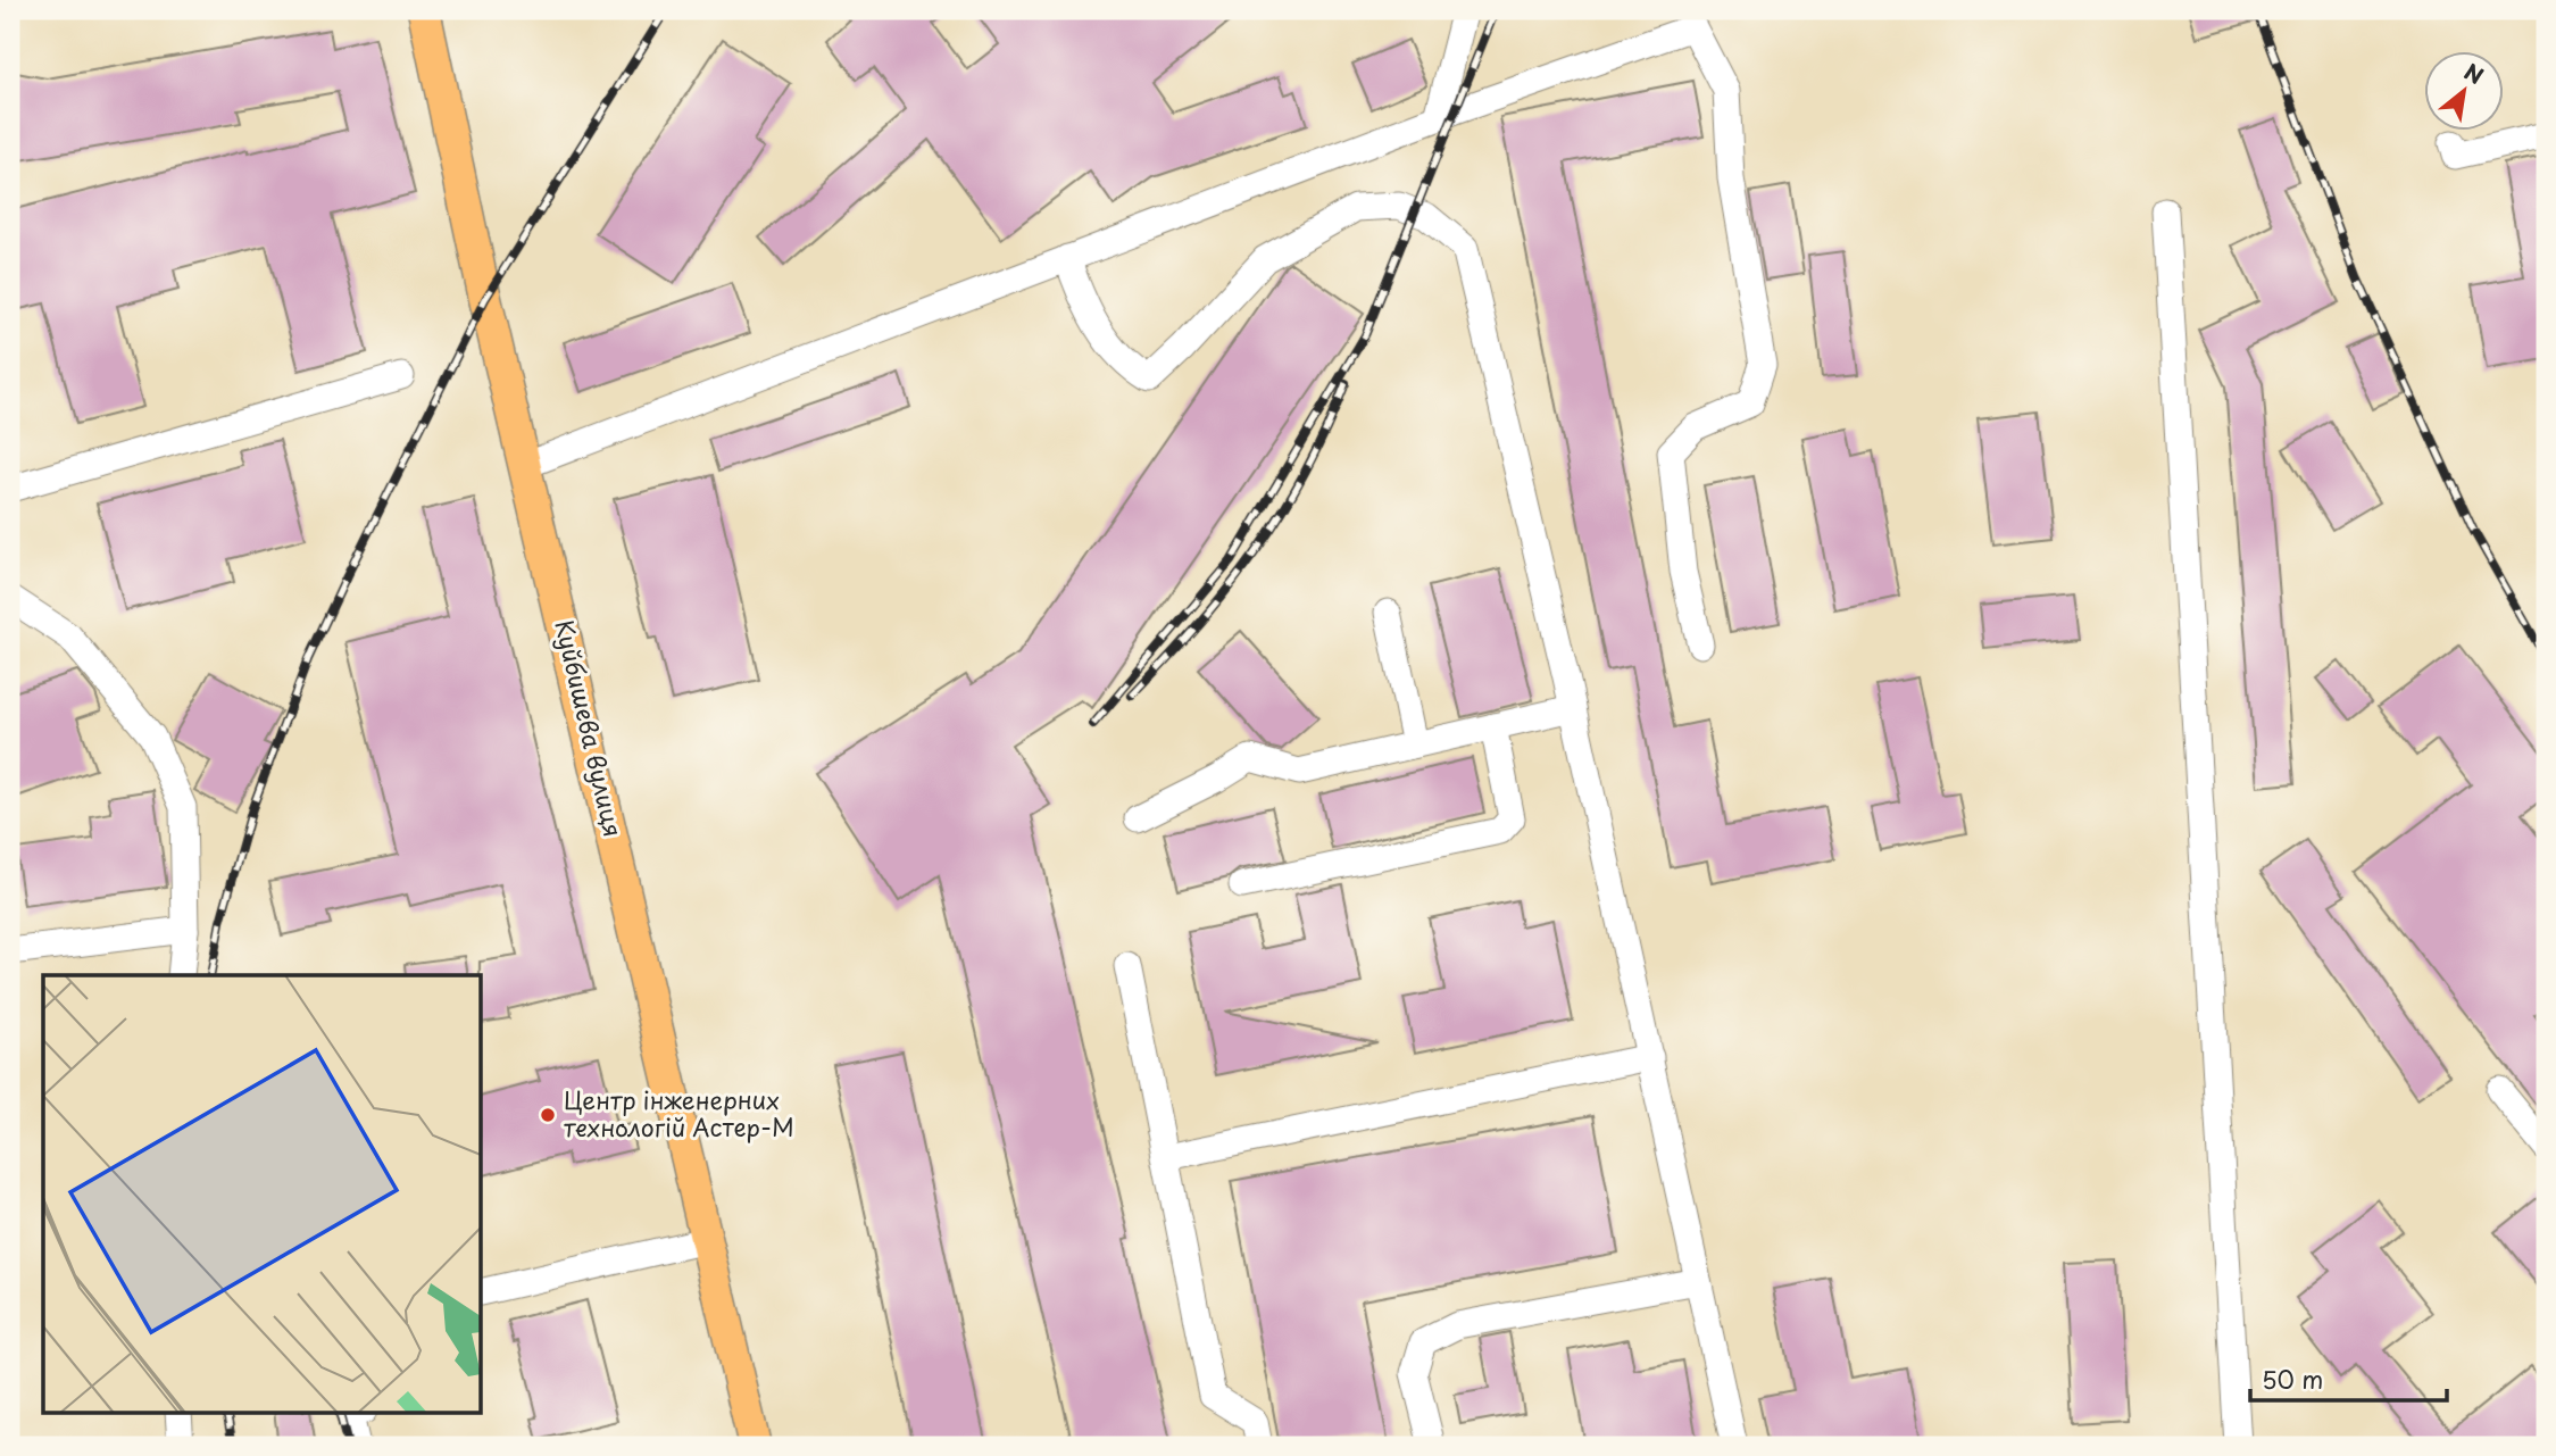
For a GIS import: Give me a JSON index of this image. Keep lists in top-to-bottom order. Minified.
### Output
{"streets":{"main road":["Куйбишева вулиця"]},"places":["Центр інженерних технологій Астер-М"],"scale_bar":"50 m","north":"top right"}
